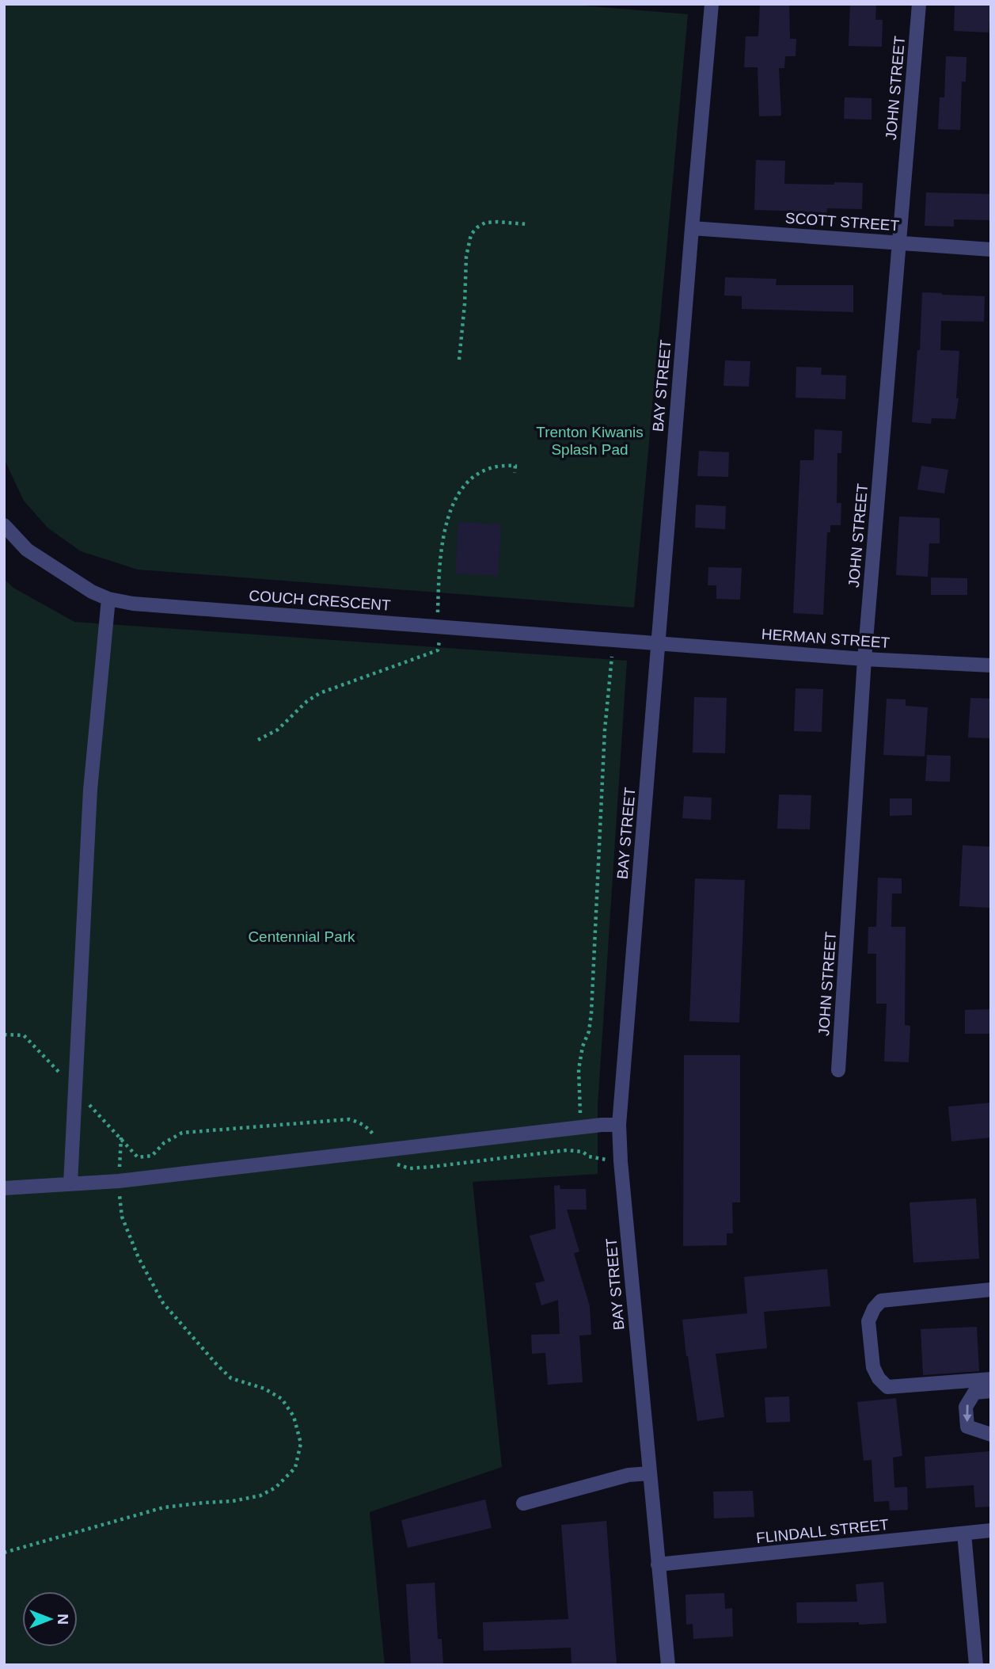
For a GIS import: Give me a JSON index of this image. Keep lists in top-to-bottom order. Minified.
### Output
{"streets":{"street":["JOHN STREET","SCOTT STREET","BAY STREET","COUCH CRESCENT","HERMAN STREET","FLINDALL STREET"]},"crossings":[["JOHN STREET","SCOTT STREET"],["JOHN STREET","HERMAN STREET"],["SCOTT STREET","BAY STREET"],["BAY STREET","COUCH CRESCENT"],["BAY STREET","HERMAN STREET"],["BAY STREET","FLINDALL STREET"],["COUCH CRESCENT","HERMAN STREET"]],"parks":["Trenton Kiwanis Splash Pad","Centennial Park"],"north":"right"}
